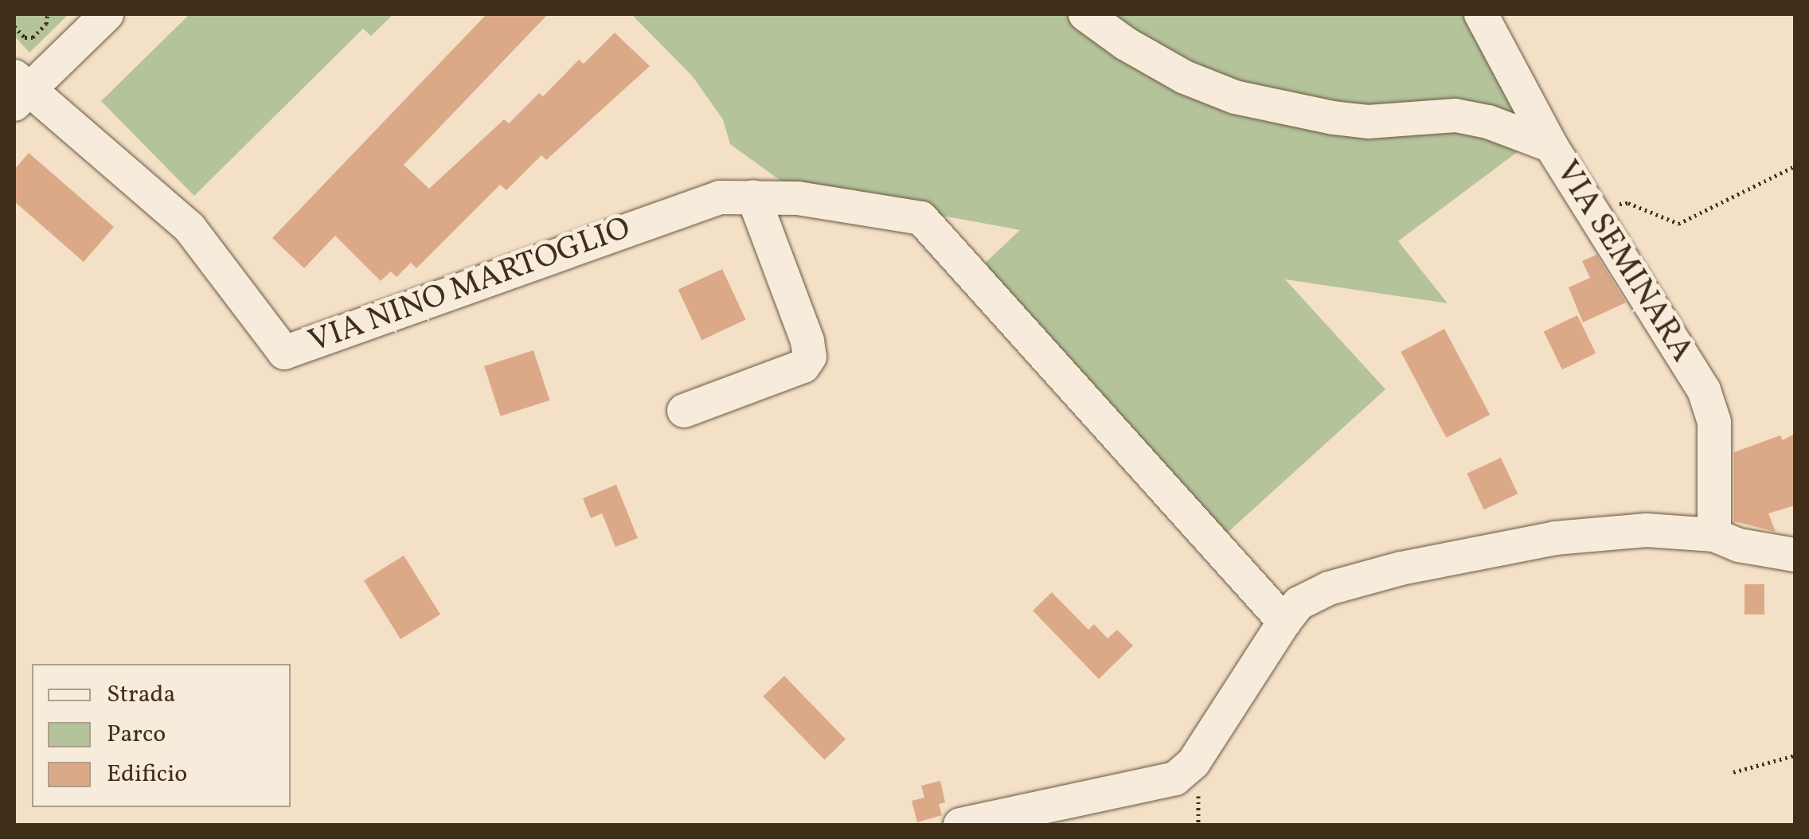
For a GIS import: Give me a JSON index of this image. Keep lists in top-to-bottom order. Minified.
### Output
{"streets":{"street":["VIA SEMINARA","VIA NINO MARTOGLIO"]},"legend":["Strada","Parco","Edificio"]}
